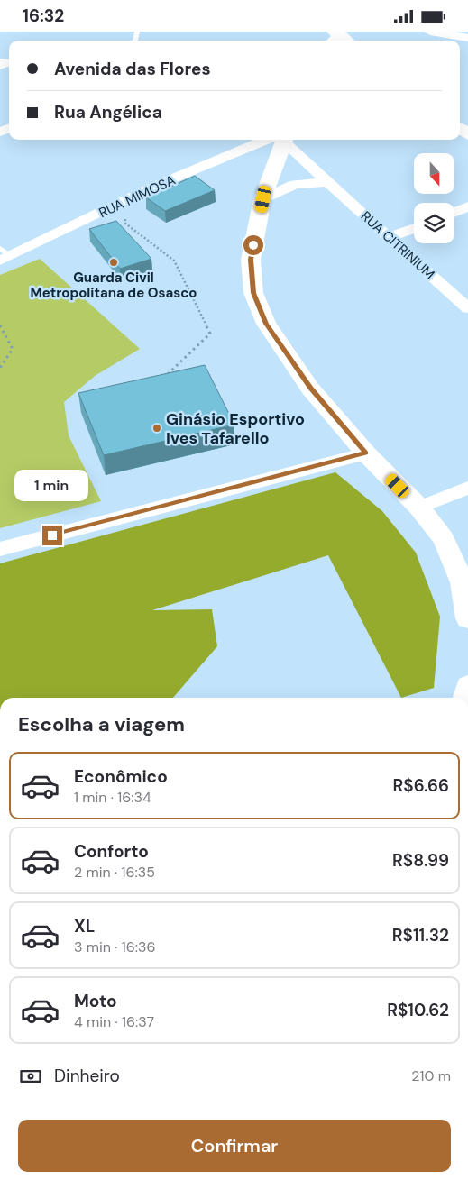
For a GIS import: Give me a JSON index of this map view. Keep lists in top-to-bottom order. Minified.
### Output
{"streets":{"street":["RUA MIMOSA","RUA CITRINIUM"]},"places":["Guarda Civil Metropolitana de Osasco","Ginásio Esportivo Ives Tafarello"],"north":"bottom","page":{"status":"16:32","banner":["Avenida das Flores","Rua Angélica"],"bubble":"1 min","heading":"Escolha a viagem","list":[{"name":"Econômico","note":"1 min · 16:34","value":"R$6.66"},{"name":"Conforto","note":"2 min · 16:35","value":"R$8.99"},{"name":"XL","note":"3 min · 16:36","value":"R$11.32"},{"name":"Moto","note":"4 min · 16:37","value":"R$10.62"}],"pay":["Dinheiro","210 m"],"buttons":"Confirmar"}}
